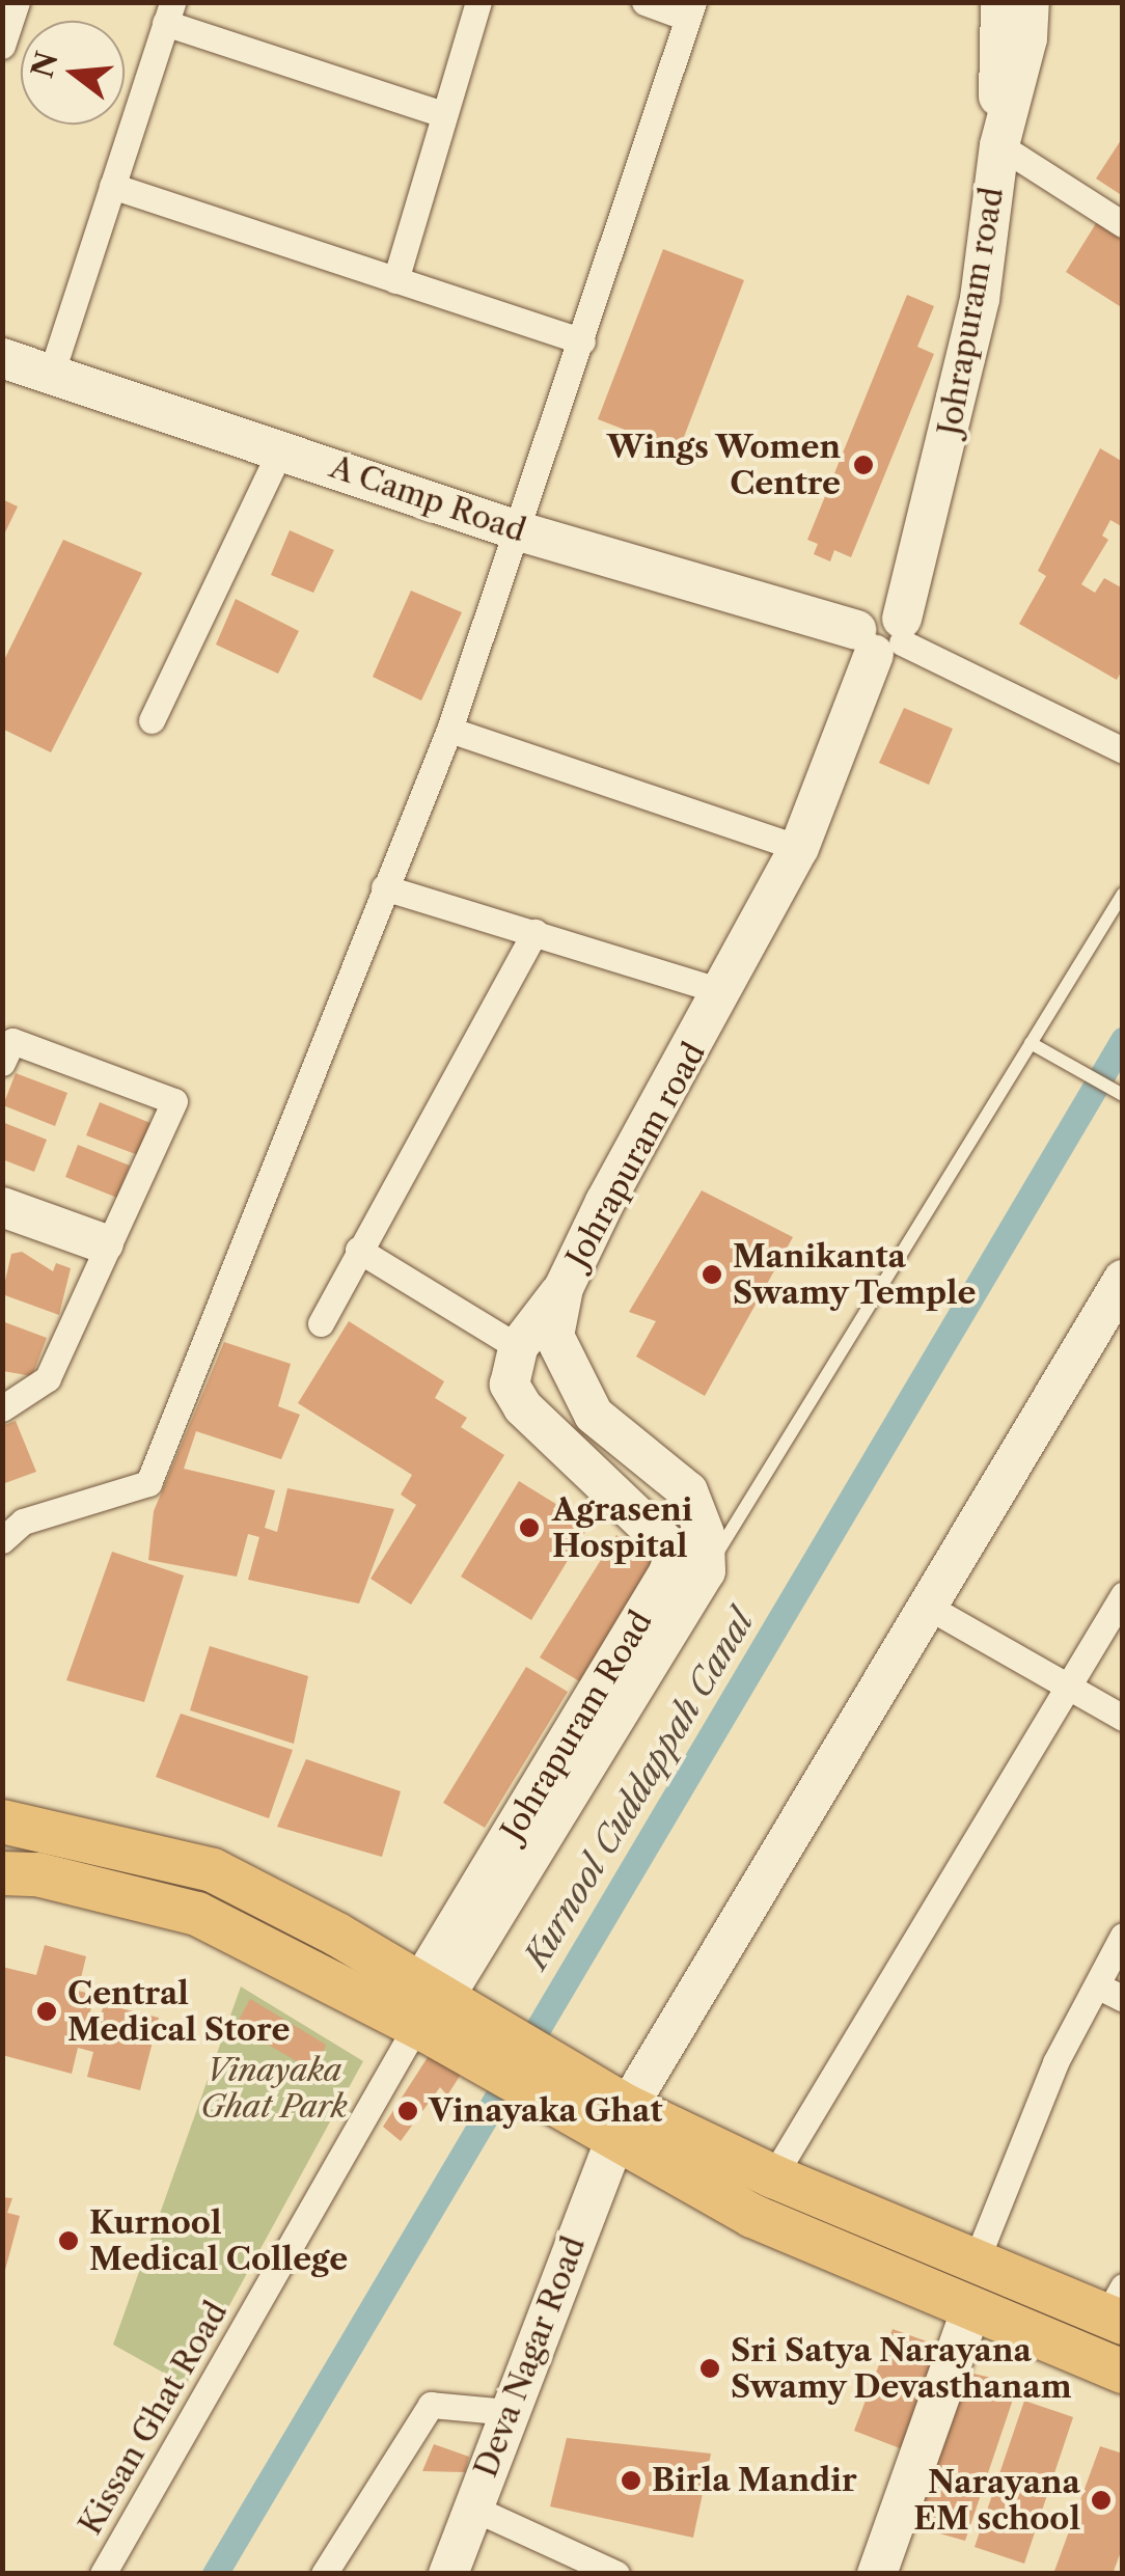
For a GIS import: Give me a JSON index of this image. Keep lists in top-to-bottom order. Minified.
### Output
{"streets":{"street":["Johrapuram road","A Camp Road","Johrapuram Road","Deva Nagar Road","Kissan Ghat Road"]},"crossings":[["Johrapuram road","A Camp Road"],["Johrapuram road","Johrapuram Road"],["Johrapuram road","Kissan Ghat Road"],["Johrapuram Road","Kissan Ghat Road"]],"water":["Kurnool Cuddappah Canal"],"parks":["Vinayaka Ghat Park"],"places":["Wings Women Centre","Manikanta Swamy Temple","Agraseni Hospital","Central Medical Store","Vinayaka Ghat","Kurnool Medical College","Sri Satya Narayana Swamy Devasthanam","Birla Mandir","Narayana EM school"],"north":"left"}
